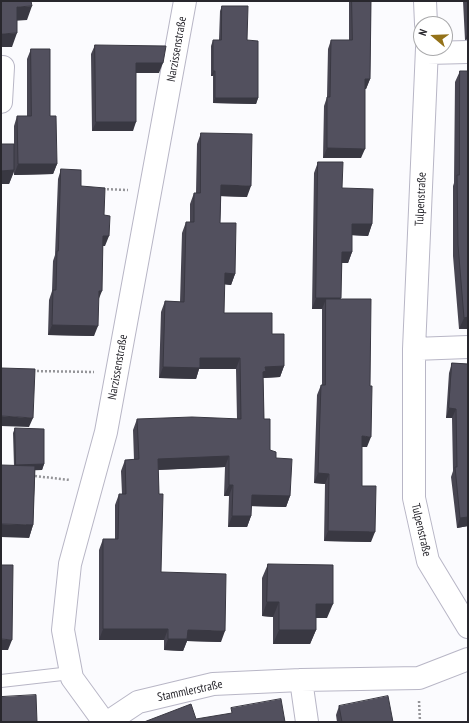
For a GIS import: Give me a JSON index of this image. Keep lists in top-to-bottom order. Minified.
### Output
{"streets":{"street":["Narzissenstraße","Tulpenstraße","Stammlerstraße"]},"north":"left"}
